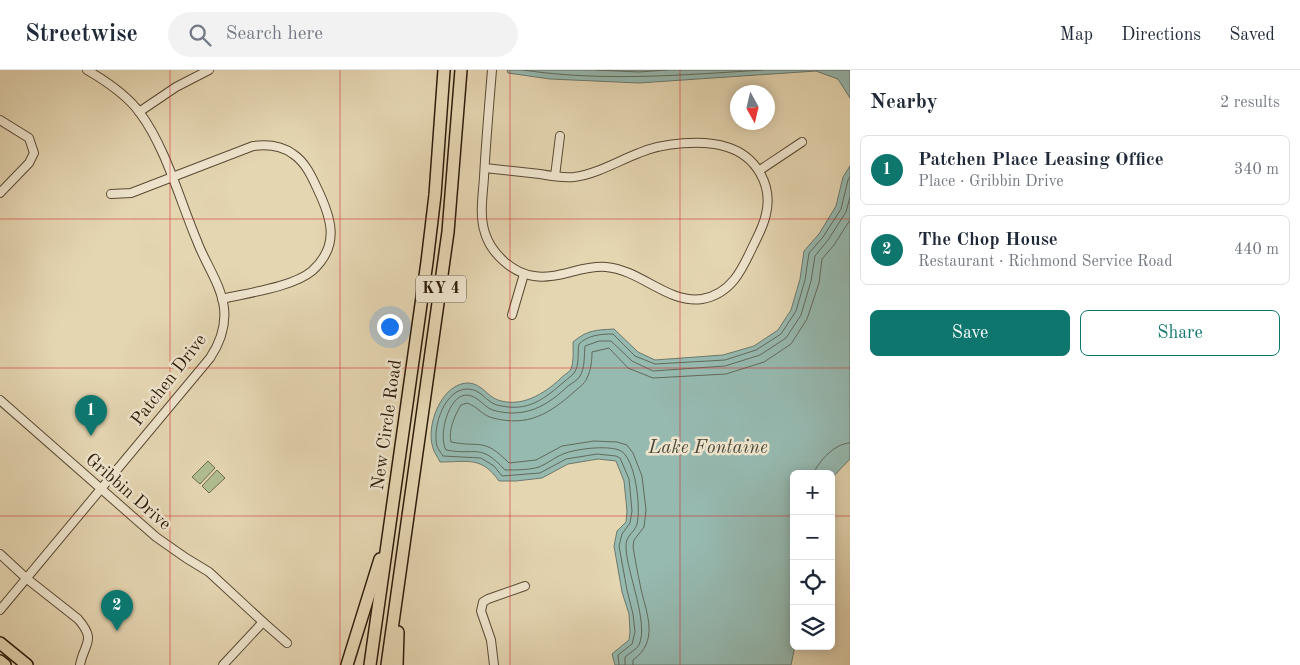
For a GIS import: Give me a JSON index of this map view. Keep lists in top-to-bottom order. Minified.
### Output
{"streets":{"highway":["KY 4","New Circle Road"],"street":["Patchen Drive","Gribbin Drive"]},"crossings":[["Patchen Drive","Gribbin Drive"]],"water":["Lake Fontaine"],"north":"bottom","page":{"header":"Streetwise","search":"Search here","nav":["Map","Directions","Saved"],"heading":["Nearby","2 results"],"list":[{"mark":"1","name":"Patchen Place Leasing Office","note":"Place · Gribbin Drive","value":"340 m"},{"mark":"2","name":"The Chop House","note":"Restaurant · Richmond Service Road","value":"440 m"}],"buttons":["Save","Share"],"pins":["1","2"],"map_buttons":["+","−"]}}
